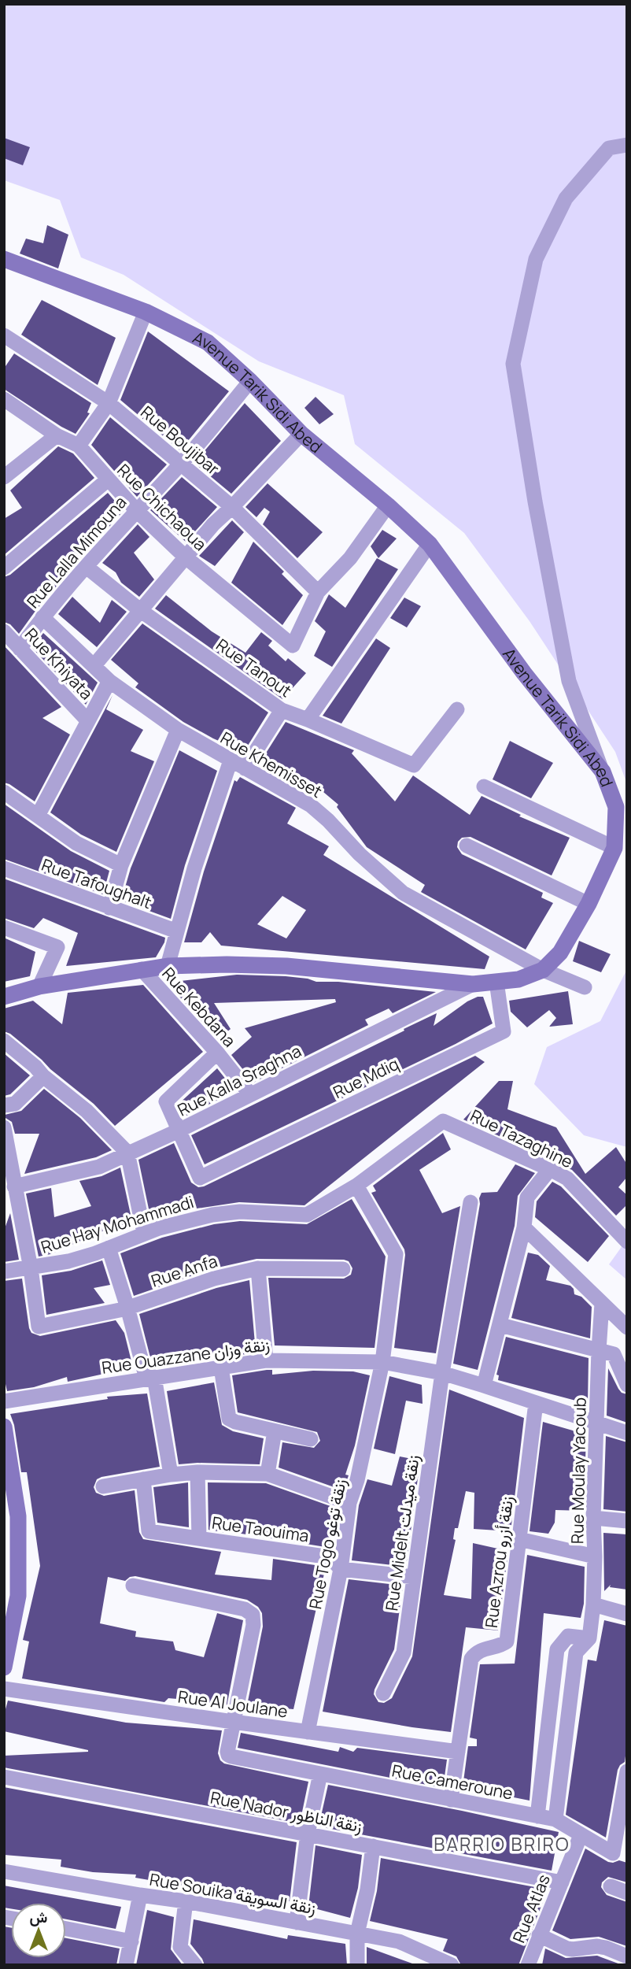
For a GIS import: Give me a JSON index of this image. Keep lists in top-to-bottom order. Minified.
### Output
{"streets":{"street":["Avenue Tarik Sidi Abed","Rue Boujibar","Rue Chichaoua","Rue Lalla Mimouna","Rue Khiyata","Rue Tanout","Rue Khemisset","Rue Tafoughalt","Rue Kebdana","Rue Mdiq","Rue Kalla Sraghna","Rue Tazaghine","Rue Hay Mohammadi","Rue Anfa","Rue Ouazzane زنقة وزان","Rue Moulay Yacoub","Rue Taouima","Rue Midelt زنقة ميدلت","Rue Togo زنقة توغو","Rue Azrou زنقة أزرو","Rue Al Joulane","Rue Cameroune","Rue Nador زنقة الناظور","Rue Souika زنقة السويقة","Rue Atlas"]},"crossings":[["Avenue Tarik Sidi Abed","Rue Lalla Mimouna"],["Avenue Tarik Sidi Abed","Rue Khemisset"],["Avenue Tarik Sidi Abed","Rue Kebdana"],["Avenue Tarik Sidi Abed","Rue Mdiq"],["Avenue Tarik Sidi Abed","Rue Kalla Sraghna"],["Rue Boujibar","Rue Chichaoua"],["Rue Boujibar","Rue Lalla Mimouna"],["Rue Chichaoua","Rue Lalla Mimouna"],["Rue Lalla Mimouna","Rue Khiyata"],["Rue Lalla Mimouna","Rue Tanout"],["Rue Lalla Mimouna","Rue Khemisset"],["Rue Kebdana","Rue Kalla Sraghna"],["Rue Mdiq","Rue Kalla Sraghna"],["Rue Tazaghine","Rue Hay Mohammadi"],["Rue Hay Mohammadi","Rue Anfa"],["Rue Hay Mohammadi","Rue Togo زنقة توغو"],["Rue Ouazzane زنقة وزان","Rue Moulay Yacoub"],["Rue Ouazzane زنقة وزان","Rue Midelt زنقة ميدلت"],["Rue Ouazzane زنقة وزان","Rue Togo زنقة توغو"],["Rue Ouazzane زنقة وزان","Rue Azrou زنقة أزرو"],["Rue Moulay Yacoub","Rue Cameroune"],["Rue Taouima","Rue Midelt زنقة ميدلت"],["Rue Taouima","Rue Togo زنقة توغو"],["Rue Togo زنقة توغو","Rue Al Joulane"],["Rue Azrou زنقة أزرو","Rue Al Joulane"],["Rue Azrou زنقة أزرو","Rue Cameroune"],["Rue Al Joulane","Rue Cameroune"],["Rue Cameroune","Rue Atlas"],["Rue Nador زنقة الناظور","Rue Atlas"]],"districts":["BARRIO BRIRO"],"north":"top"}
